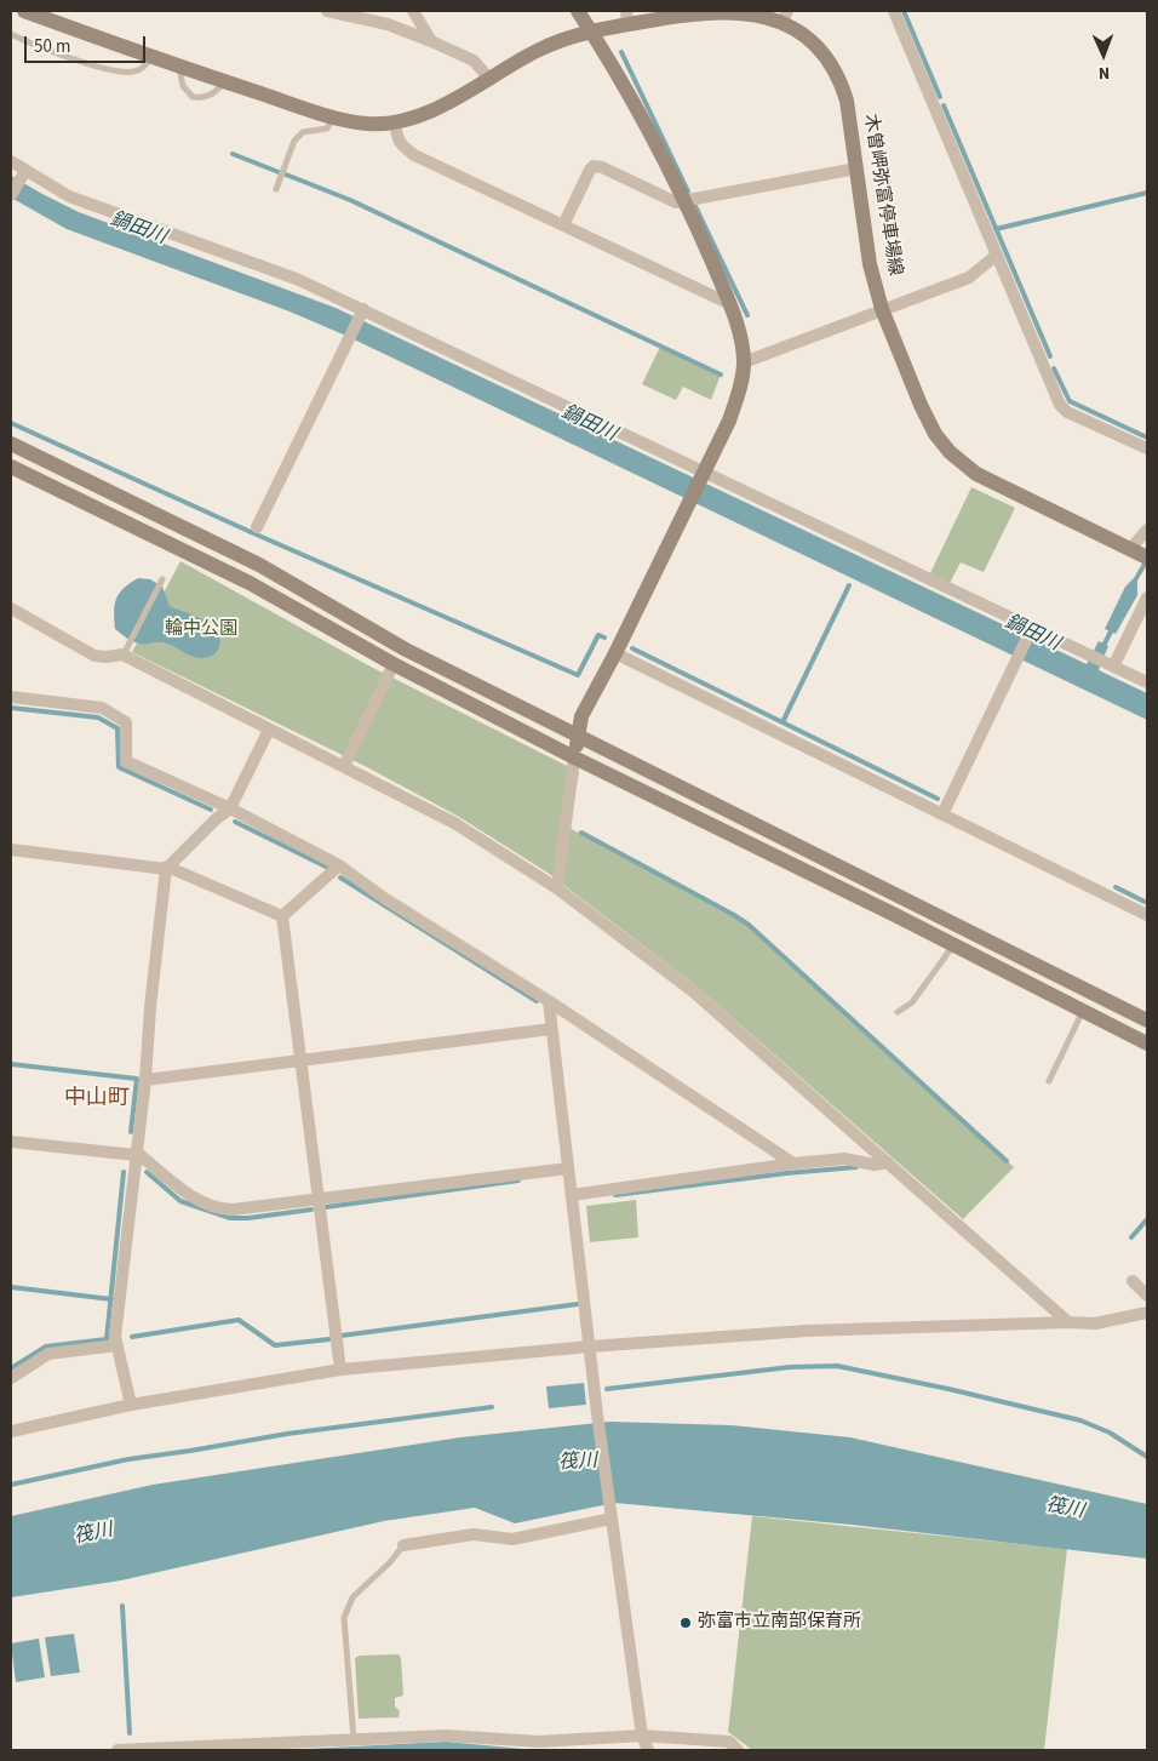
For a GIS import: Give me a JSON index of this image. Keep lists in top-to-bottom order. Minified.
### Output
{"streets":{"street":["木曽岬弥富停車場線"]},"districts":["中山町"],"water":["鍋田川","筏川"],"parks":["輪中公園"],"places":["弥富市立南部保育所"],"scale_bar":"50 m","north":"bottom"}
